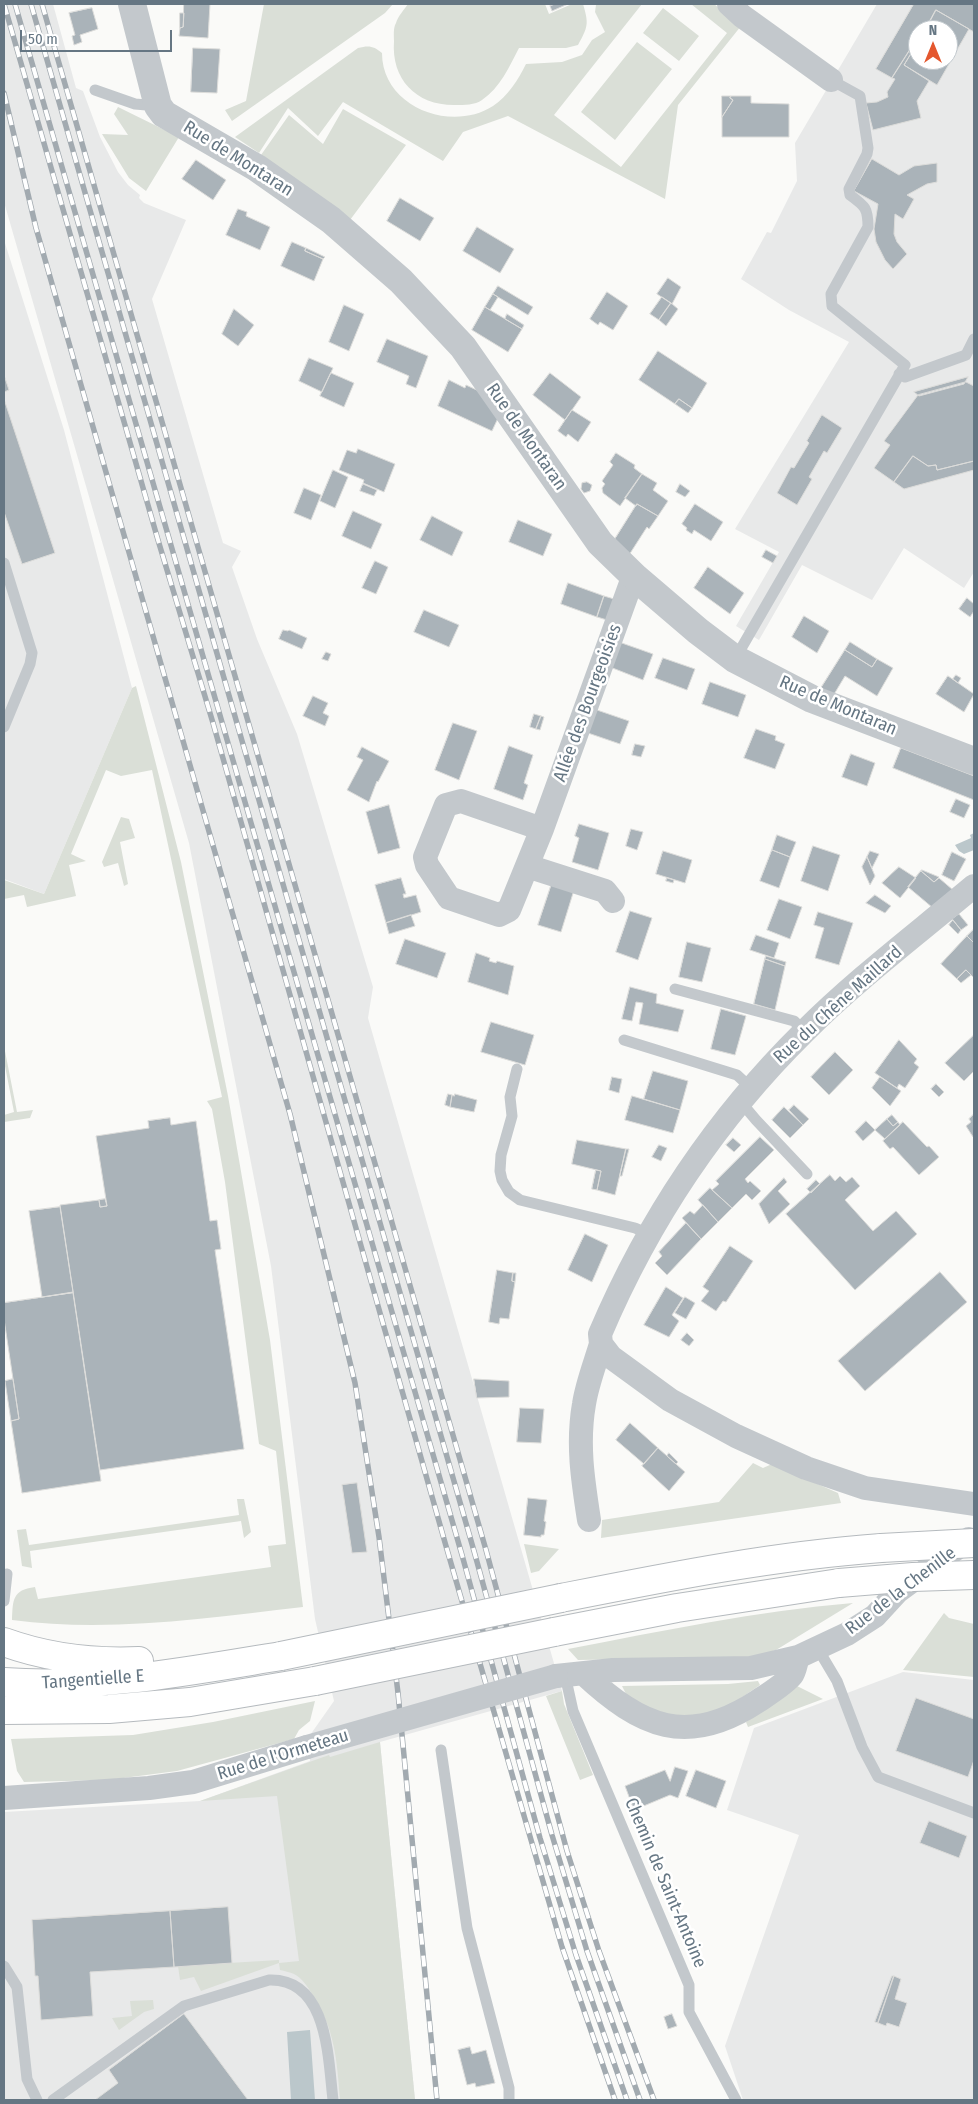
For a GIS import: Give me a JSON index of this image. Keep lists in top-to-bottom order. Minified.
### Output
{"streets":{"main road":["Tangentielle E"],"street":["Rue de Montaran","Allée des Bourgeoisies","Rue du Chêne Maillard","Rue de la Chenille","Rue de l'Ormeteau"],"lane":["Chemin de Saint-Antoine"]},"crossings":[["Rue de Montaran","Allée des Bourgeoisies"],["Rue de la Chenille","Rue de l'Ormeteau"],["Rue de la Chenille","Chemin de Saint-Antoine"],["Rue de l'Ormeteau","Chemin de Saint-Antoine"]],"scale_bar":"50 m","north":"top"}
